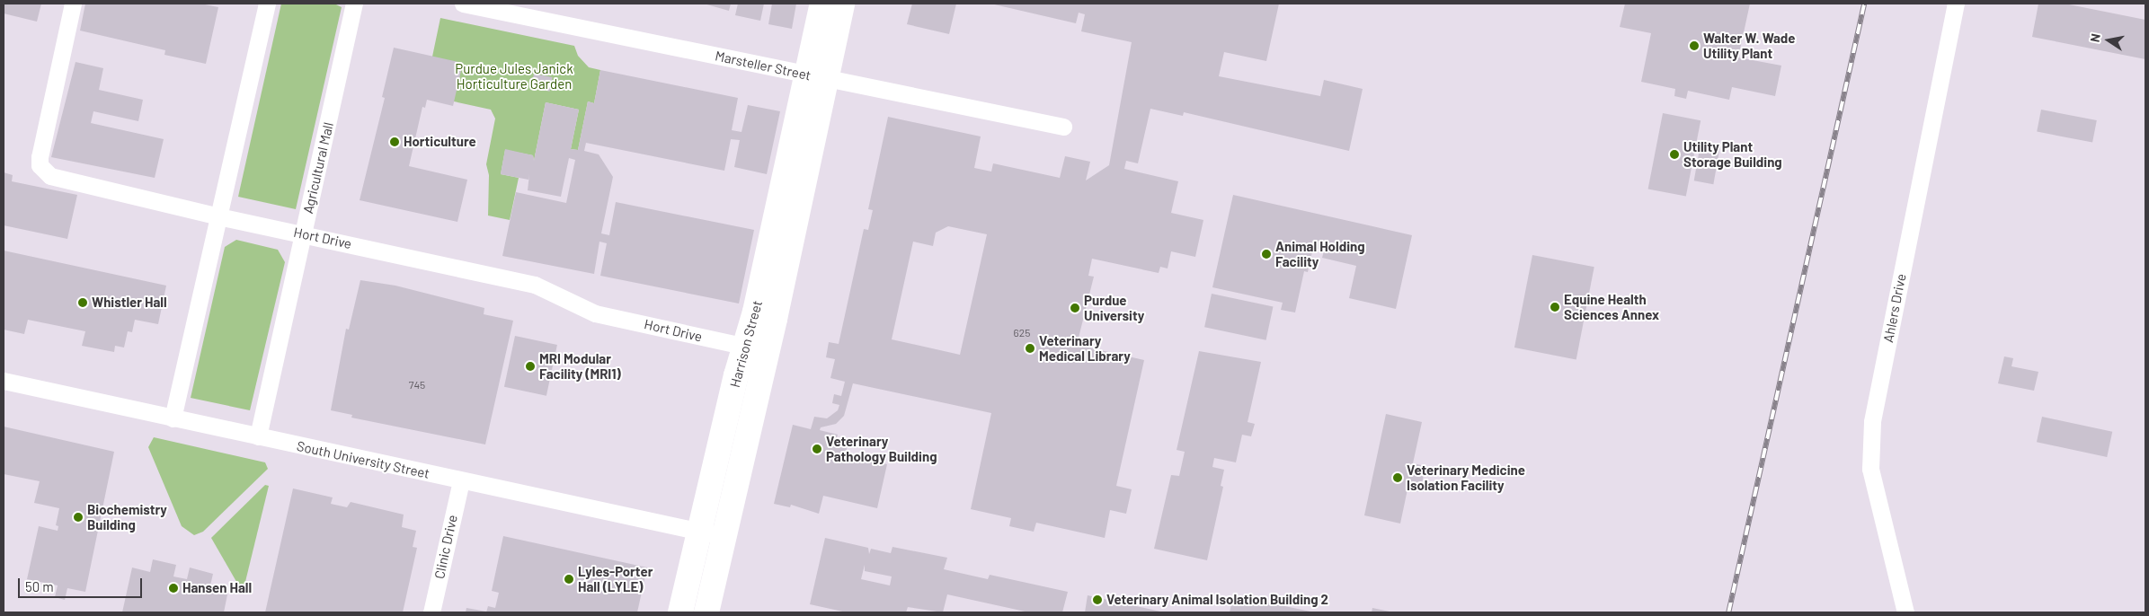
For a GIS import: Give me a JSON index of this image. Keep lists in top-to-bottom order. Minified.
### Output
{"streets":{"main road":["Harrison Street"],"street":["Marsteller Street","Agricultural Mall","Hort Drive","Ahlers Drive","South University Street","Clinic Drive"]},"crossings":[["Marsteller Street","Harrison Street"],["Agricultural Mall","Hort Drive"],["Agricultural Mall","South University Street"],["Hort Drive","Harrison Street"],["Harrison Street","South University Street"],["South University Street","Clinic Drive"]],"parks":["Purdue Jules Janick Horticulture Garden"],"places":["Walter W. Wade Utility Plant","Horticulture","Utility Plant Storage Building","Animal Holding Facility","Whistler Hall","Equine Health Sciences Annex","Purdue University","Veterinary Medical Library","MRI Modular Facility (MRI1)","Veterinary Pathology Building","Veterinary Medicine Isolation Facility","Biochemistry Building","Lyles-Porter Hall (LYLE)","Hansen Hall","Veterinary Animal Isolation Building 2"],"house_numbers":["625","745"],"scale_bar":"50 m","north":"left"}
